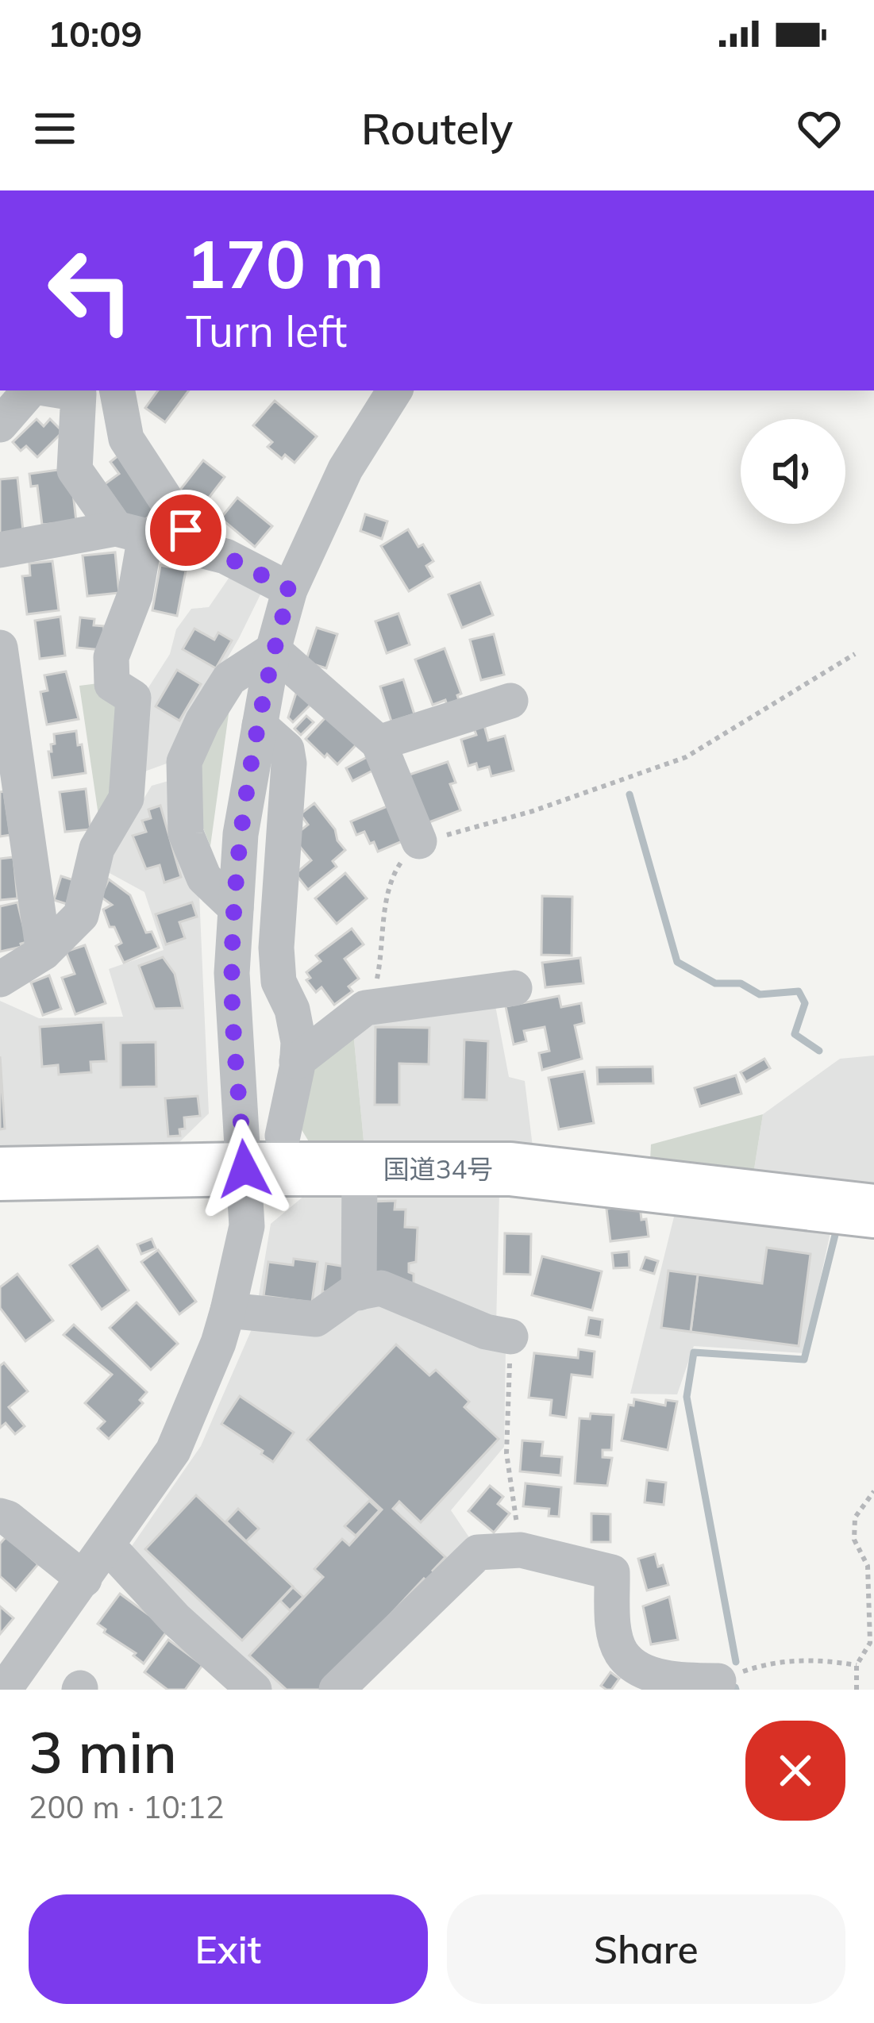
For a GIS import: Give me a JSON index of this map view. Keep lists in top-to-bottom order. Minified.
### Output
{"streets":{"highway":["国道34号"]},"page":{"status":"10:09","header":"Routely","turn":["170 m","Turn left"],"heading":["3 min","200 m · 10:12"],"buttons":["Exit","Share"]}}
